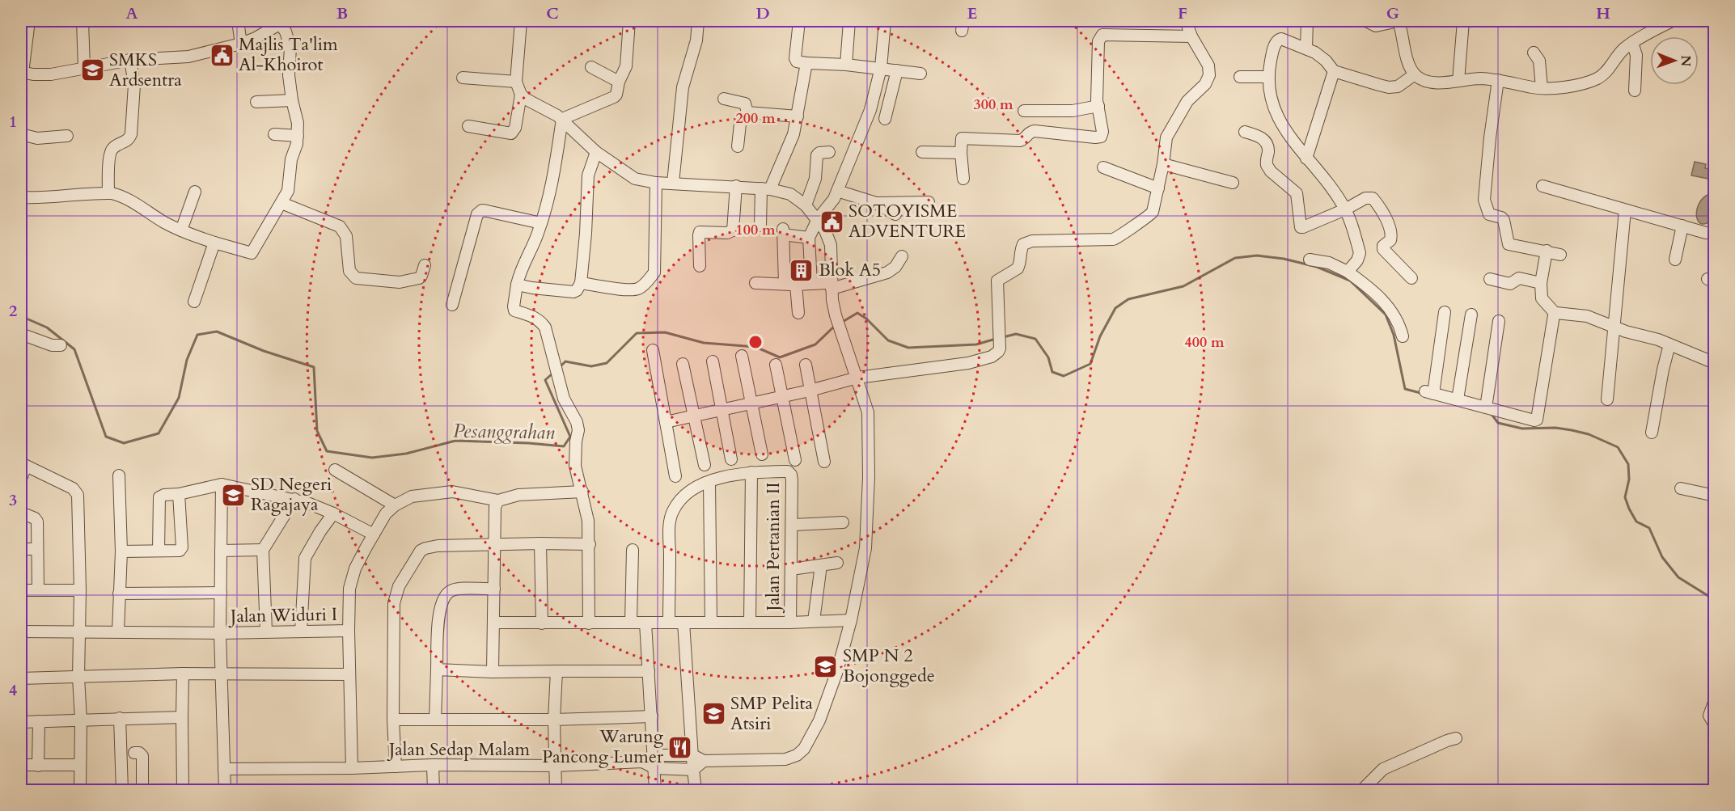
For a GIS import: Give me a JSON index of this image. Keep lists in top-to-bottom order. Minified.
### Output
{"streets":{"street":["Jalan Pertanian II","Jalan Widuri I","Jalan Sedap Malam"]},"water":["Pesanggrahan"],"places":{"public building":["Majlis Ta'lim Al-Khoirot","SOTOYISME ADVENTURE"],"school or university":["SMKS Ardsentra","SD Negeri Ragajaya","SMP N 2 Bojonggede","SMP Pelita Atsiri"],"building":["Blok A5"],"restaurant":["Warung Pancong Lumer"]},"north":"right","grid":{"columns":["A","B","C","D","E","F","G","H"],"rows":["1","2","3","4"]},"rings":["300 m","200 m","100 m","400 m"]}
